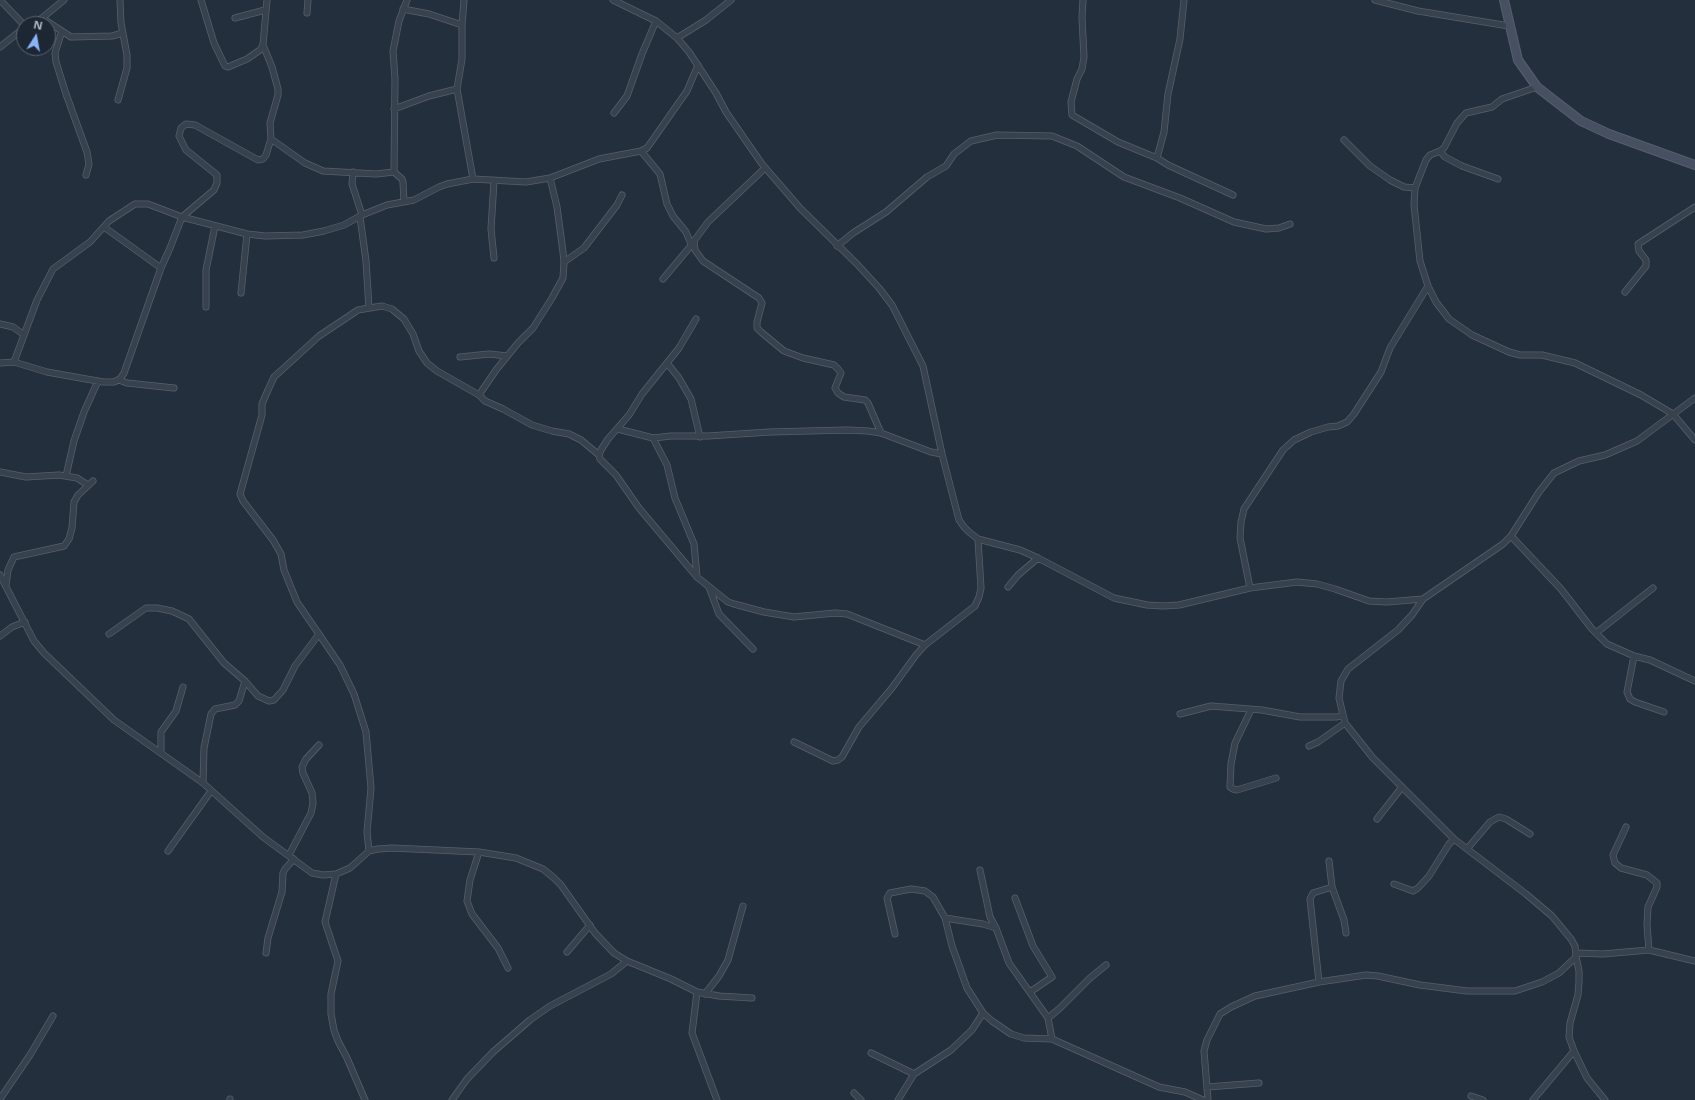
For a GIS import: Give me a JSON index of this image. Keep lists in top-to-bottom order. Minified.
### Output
{"north":"top"}
